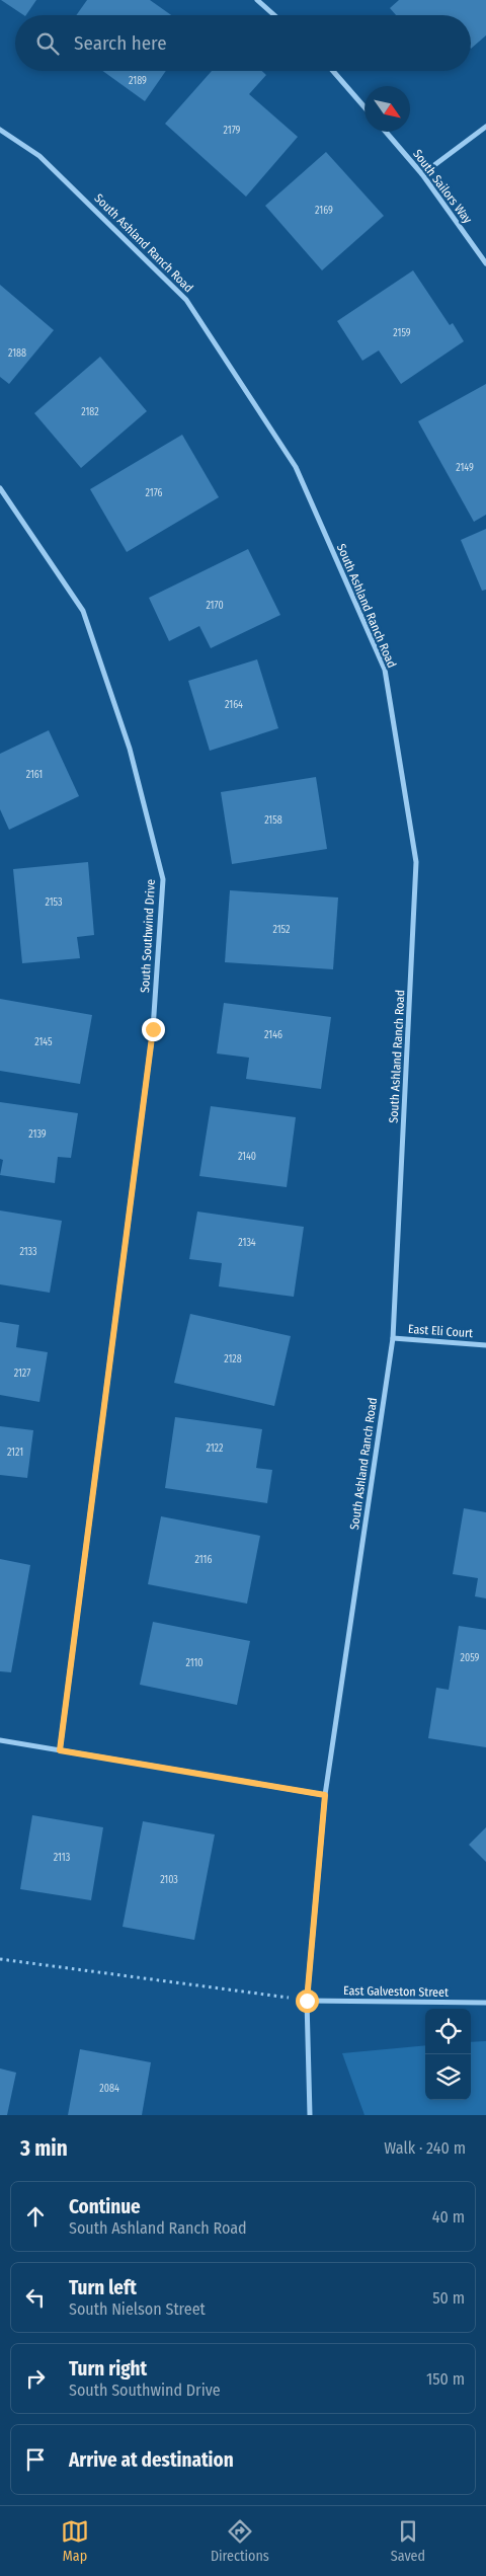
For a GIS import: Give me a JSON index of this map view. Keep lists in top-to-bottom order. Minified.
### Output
{"streets":{"street":["South Sailors Way","South Ashland Ranch Road","South Southwind Drive","East Eli Court","East Galveston Street"]},"crossings":[["South Ashland Ranch Road","East Eli Court"],["South Ashland Ranch Road","East Galveston Street"]],"house_numbers":["2189","2179","2169","2159","2188","2182","2149","2176","2170","2164","2161","2158","2153","2152","2146","2145","2139","2140","2134","2133","2128","2127","2122","2121","2116","2059","2110","2113","2103","2084"],"north":"bottom right","page":{"search":"Search here","heading":["3 min","Walk · 240 m"],"list":[["Continue","South Ashland Ranch Road","40 m"],["Turn left","South Nielson Street","50 m"],["Turn right","South Southwind Drive","150 m"],"Arrive at destination"],"nav":["Map","Directions","Saved"]}}
